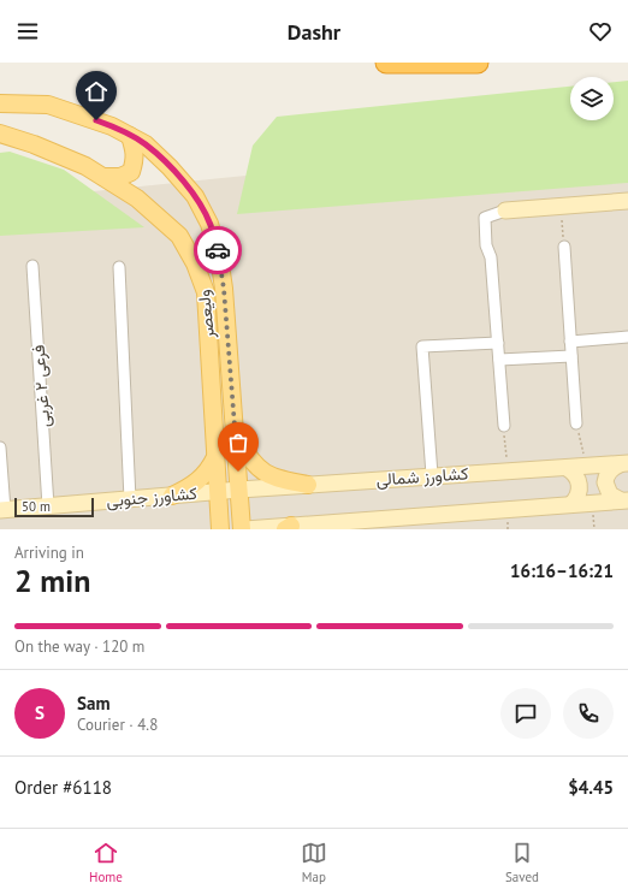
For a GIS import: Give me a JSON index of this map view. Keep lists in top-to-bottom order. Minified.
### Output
{"streets":{"main road":["ولیعصر","کشاورز شمالی","کشاورز جنوبی"],"street":["فرعی ۲ غربی"]},"crossings":[["ولیعصر","کشاورز شمالی"],["ولیعصر","کشاورز جنوبی"],["فرعی ۲ غربی","کشاورز جنوبی"],["کشاورز شمالی","کشاورز جنوبی"]],"scale_bar":"50 m","page":{"header":"Dashr","scale":"50 m","heading":["2 min","Arriving in","16:16–16:21"],"panel":["Sam","Courier · 4.8","Order #6118","$4.45"],"bar":"On the way · 120 m","round":"S","tabs":["Home","Map","Saved"]}}
